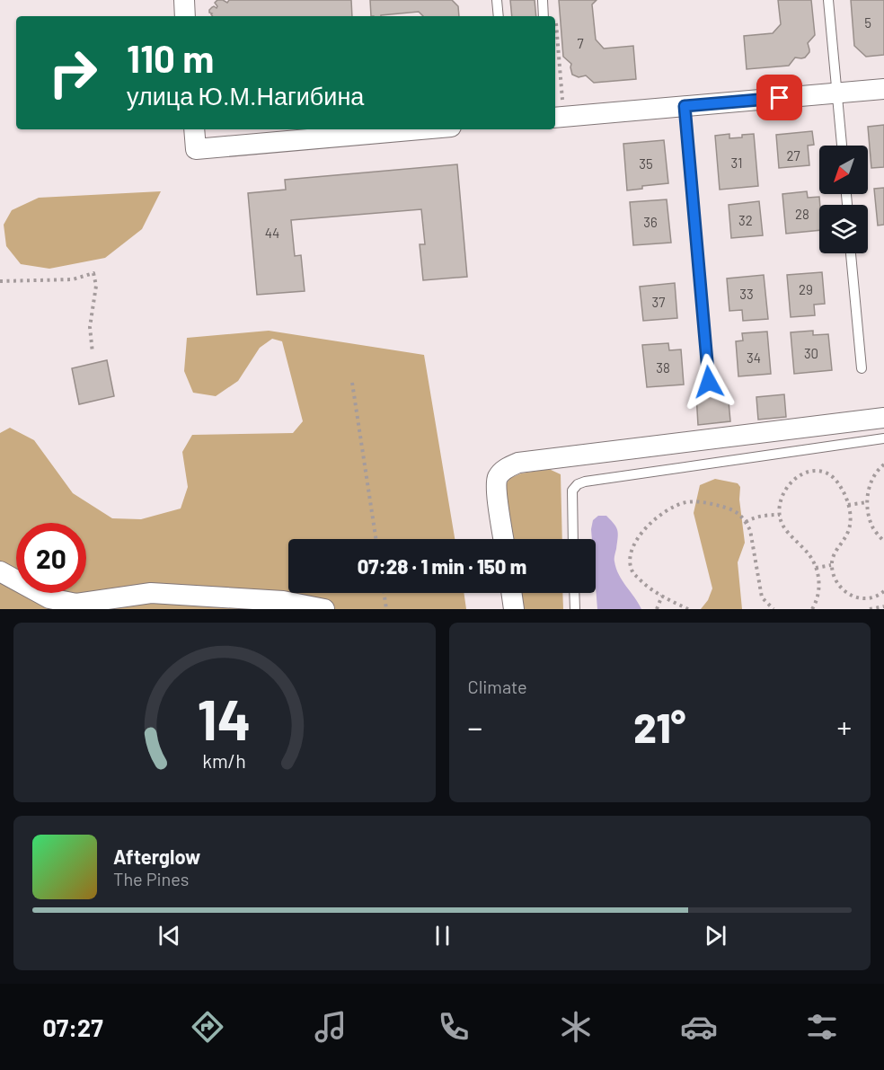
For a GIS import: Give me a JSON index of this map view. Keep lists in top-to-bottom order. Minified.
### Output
{"house_numbers":["5","7","27","31","35","28","32","36","44","29","33","37","30","34","38"],"north":"bottom left","page":{"turn":["110 m","улица Ю.М.Нагибина"],"limit":"20","trip":"07:28 · 1 min · 150 m","tile":"Climate","heat":["−","21°","+"],"song":["Afterglow","The Pines"],"tabs":"07:27","gauge":["14","km/h"]}}
